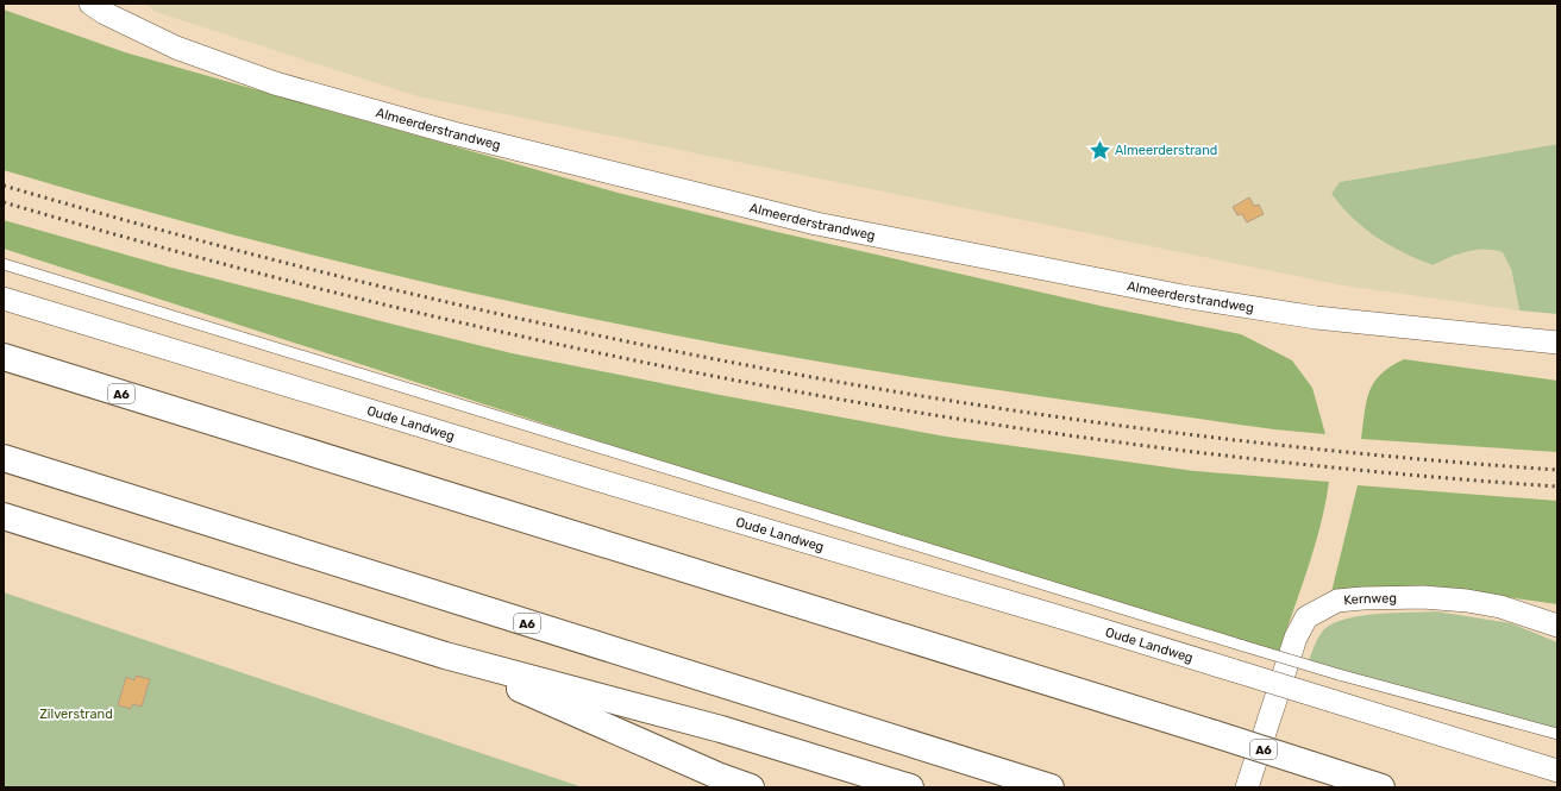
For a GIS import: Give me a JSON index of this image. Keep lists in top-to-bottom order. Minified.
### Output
{"streets":{"highway":["A6"],"street":["Almeerderstrandweg","Oude Landweg","Kernweg"]},"parks":["Zilverstrand"],"places":{"place":["Almeerderstrand"]}}
